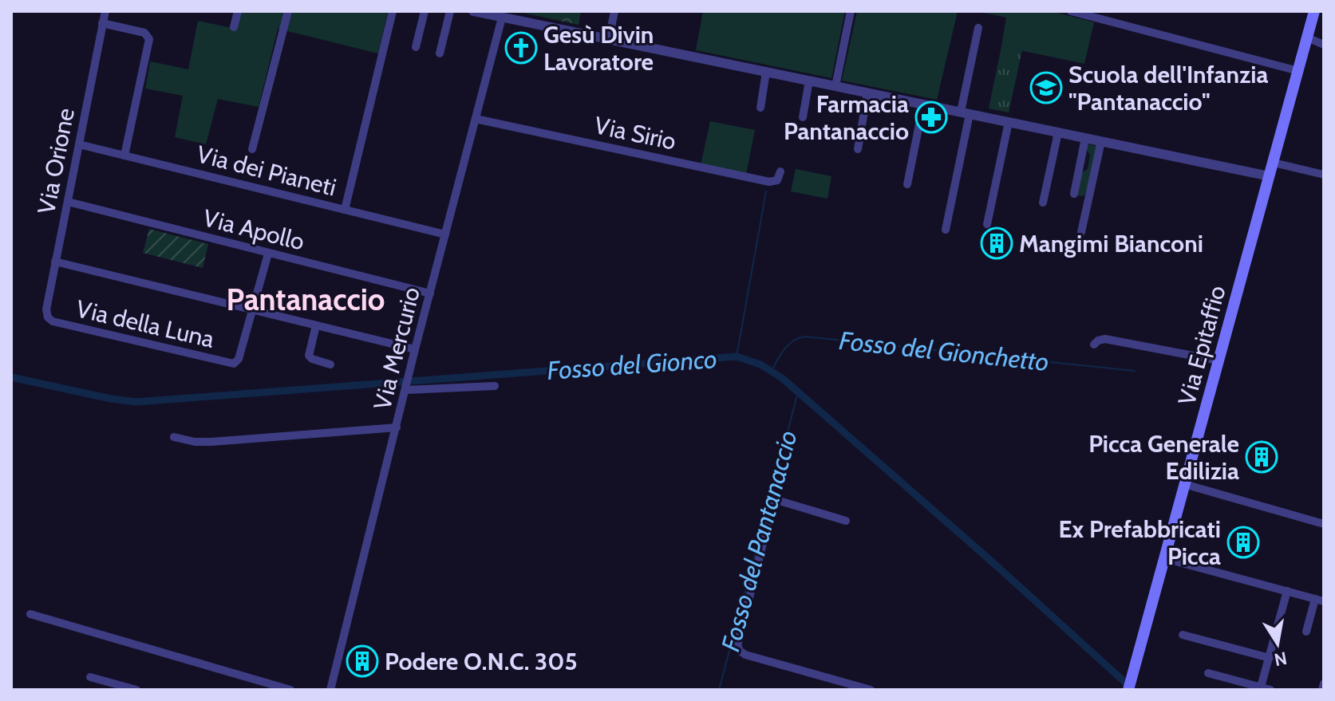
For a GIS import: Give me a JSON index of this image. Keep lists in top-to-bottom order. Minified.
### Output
{"streets":{"main road":["Via Epitaffio"],"street":["Via Sirio","Via Orione","Via dei Pianeti","Via Apollo","Via della Luna","Via Mercurio"]},"crossings":[["Via Sirio","Via Mercurio"],["Via Orione","Via dei Pianeti"],["Via Orione","Via Apollo"],["Via Orione","Via della Luna"],["Via dei Pianeti","Via Mercurio"],["Via Apollo","Via della Luna"],["Via Apollo","Via Mercurio"]],"districts":["Pantanaccio"],"water":["Fosso del Gionchetto","Fosso del Gionco","Fosso del Pantanaccio"],"places":{"church":["Gesù Divin Lavoratore"],"school or university":["Scuola dell'Infanzia \"Pantanaccio\""],"pharmacy":["Farmacia Pantanaccio"],"building":["Mangimi Bianconi","Picca Generale Edilizia","Ex Prefabbricati Picca","Podere O.N.C. 305"]},"north":"bottom"}
